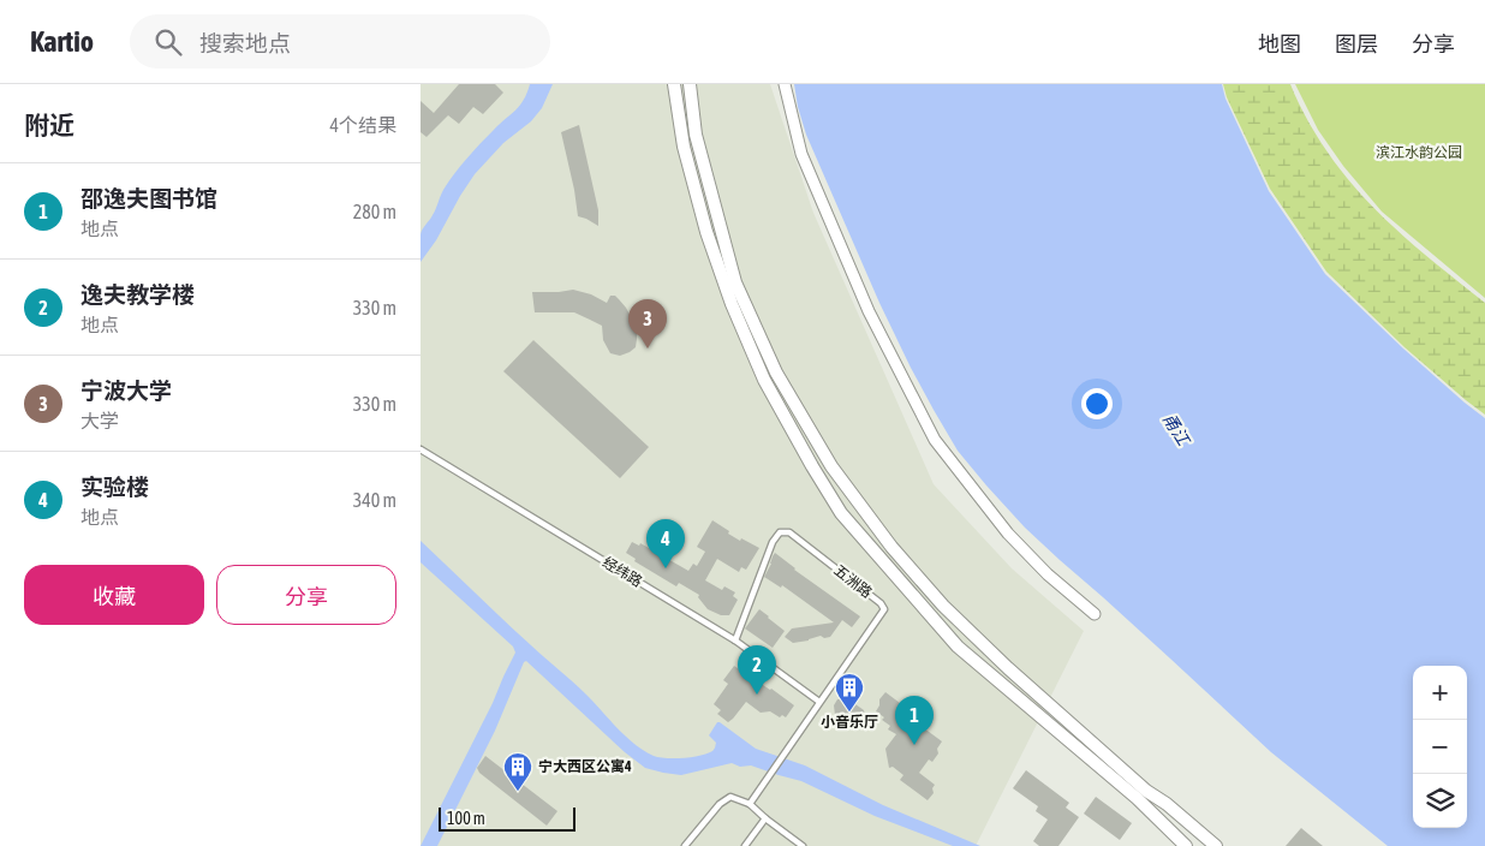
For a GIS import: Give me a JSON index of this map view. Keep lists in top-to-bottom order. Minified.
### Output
{"streets":{"lane":["经纬路","五洲路"]},"crossings":[["经纬路","五洲路"]],"water":["甬江"],"parks":["滨江水韵公园"],"places":{"building":["小音乐厅","宁大西区公寓4"]},"scale_bar":"100 m","page":{"header":"Kartio","search":"搜索地点","nav":["地图","图层","分享"],"heading":["附近","4个结果"],"list":[{"mark":"1","name":"邵逸夫图书馆","note":"地点","value":"280 m"},{"mark":"2","name":"逸夫教学楼","note":"地点","value":"330 m"},{"mark":"3","name":"宁波大学","note":"大学","value":"330 m"},{"mark":"4","name":"实验楼","note":"地点","value":"340 m"}],"pins":["3","4","2","1"],"buttons":["收藏","分享"],"map_buttons":["+","−"],"scale":"100 m"}}
